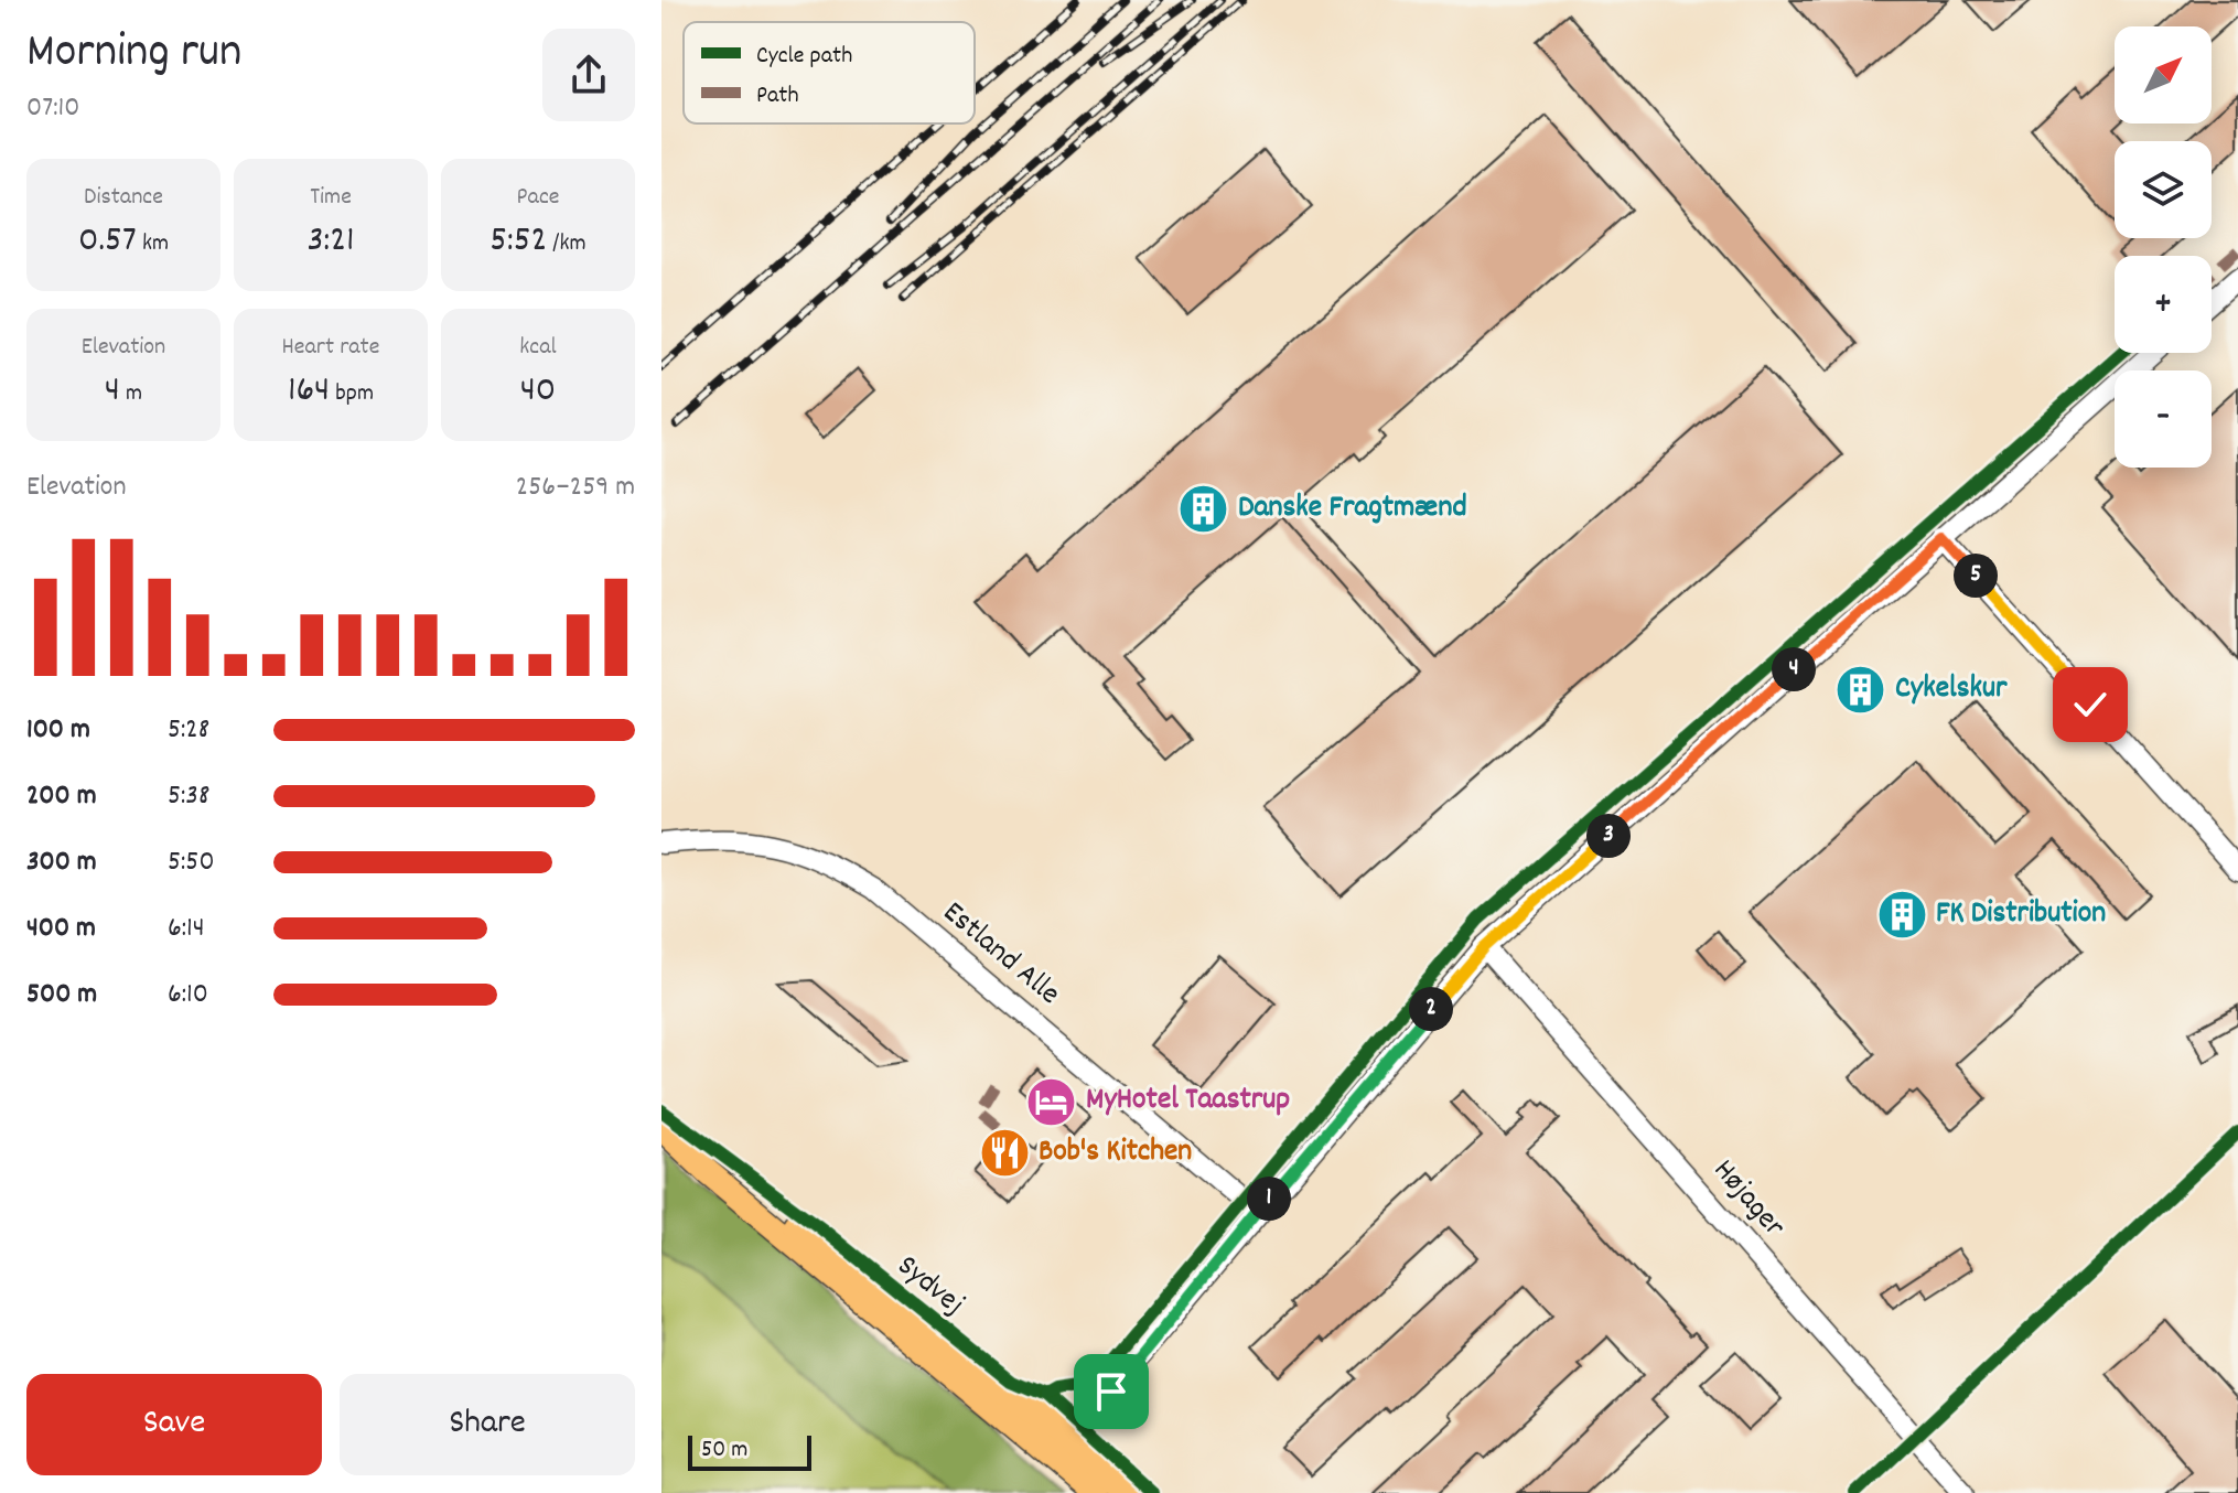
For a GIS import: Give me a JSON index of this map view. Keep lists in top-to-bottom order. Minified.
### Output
{"streets":{"main road":["Sydvej"],"street":["Estland Alle","Højager"]},"places":{"building":["Danske Fragtmænd","Cykelskur","FK Distribution"],"hotel":["MyHotel Taastrup"],"restaurant":["Bob's Kitchen"]},"legend":["Cycle path","Path"],"scale_bar":"50 m","north":"top right","page":{"heading":["Morning run","07:10"],"map_buttons":["+","−"],"stats":[["Distance","0.57 km"],["Time","3:21"],["Pace","5:52 /km"],["Elevation","4 m"],["Heart rate","164 bpm"],["kcal","40"]],"chart":["Elevation","256–259 m"],"pins":["5","4","3","2","1"],"list":[{"name":"100 m","note":"5:28"},{"name":"200 m","note":"5:38"},{"name":"300 m","note":"5:50"},{"name":"400 m","note":"6:14"},{"name":"500 m","note":"6:10"}],"buttons":["Save","Share"],"scale":"50 m"}}
